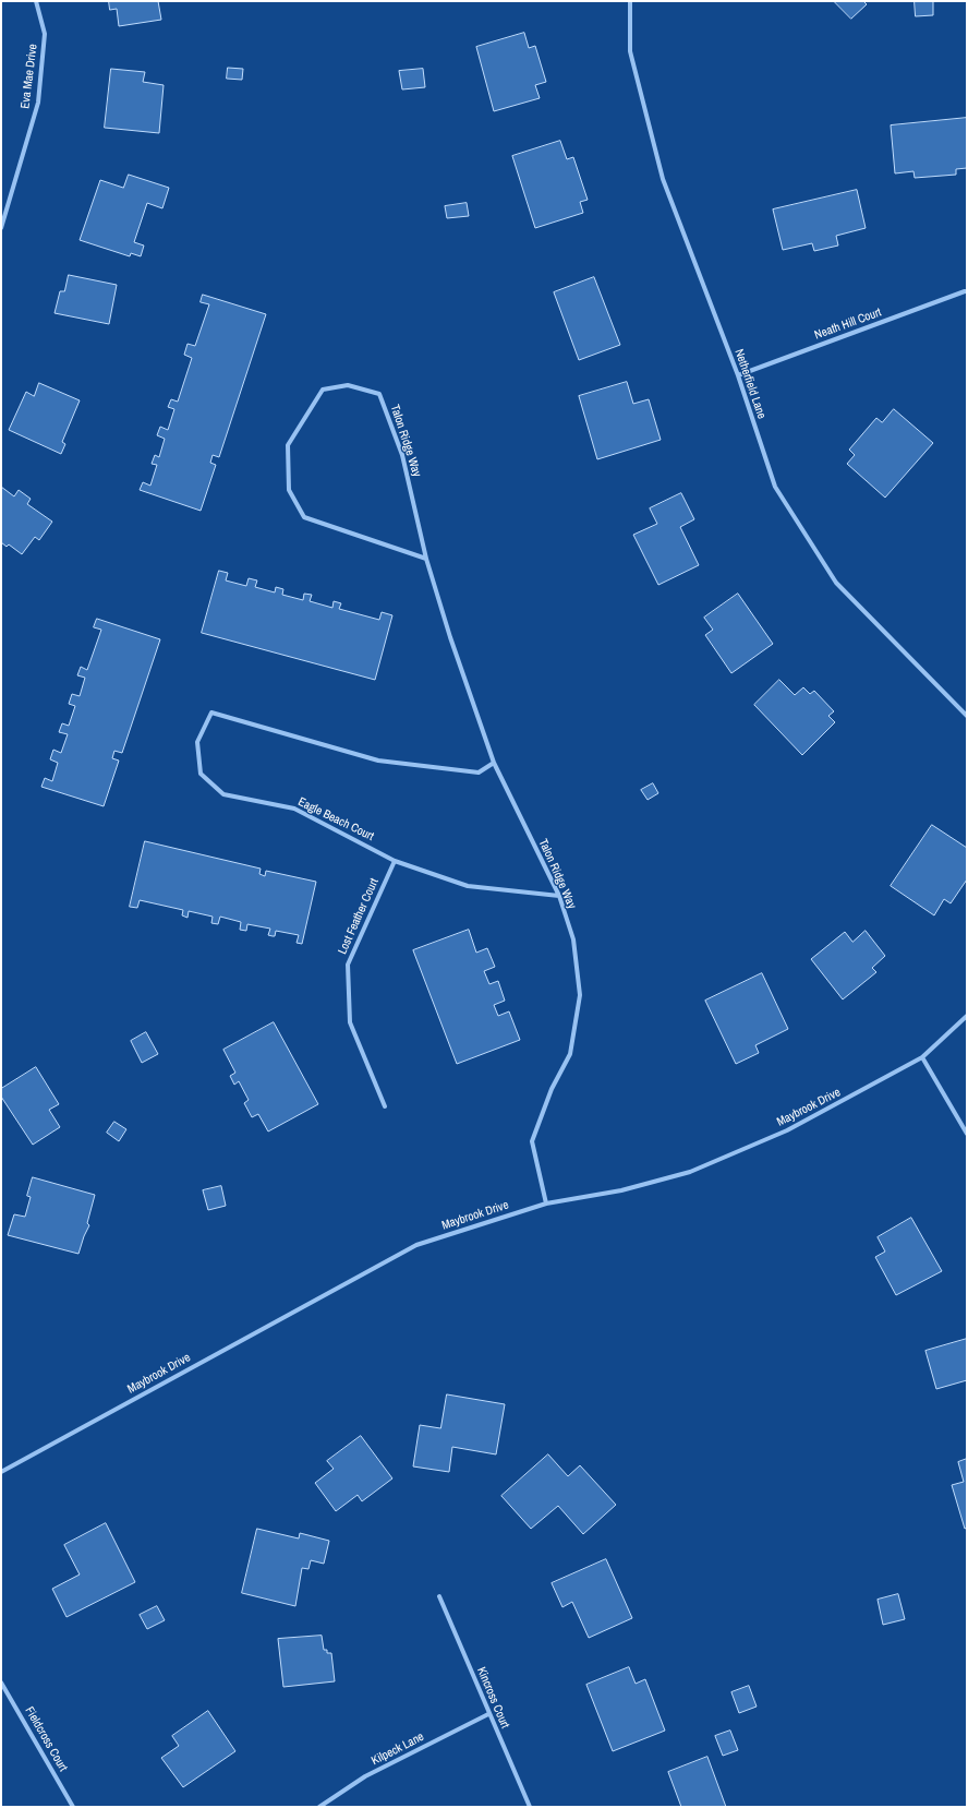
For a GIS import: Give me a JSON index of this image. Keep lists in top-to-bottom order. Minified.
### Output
{"streets":{"street":["Eva Mae Drive","Neath Hill Court","Netherfield Lane","Talon Ridge Way","Eagle Beach Court","Lost Feather Court","Maybrook Drive","Kincross Court","Fieldcross Court","Kilpeck Lane"]},"crossings":[["Neath Hill Court","Netherfield Lane"],["Talon Ridge Way","Eagle Beach Court"],["Talon Ridge Way","Maybrook Drive"],["Eagle Beach Court","Lost Feather Court"],["Kincross Court","Kilpeck Lane"]]}
